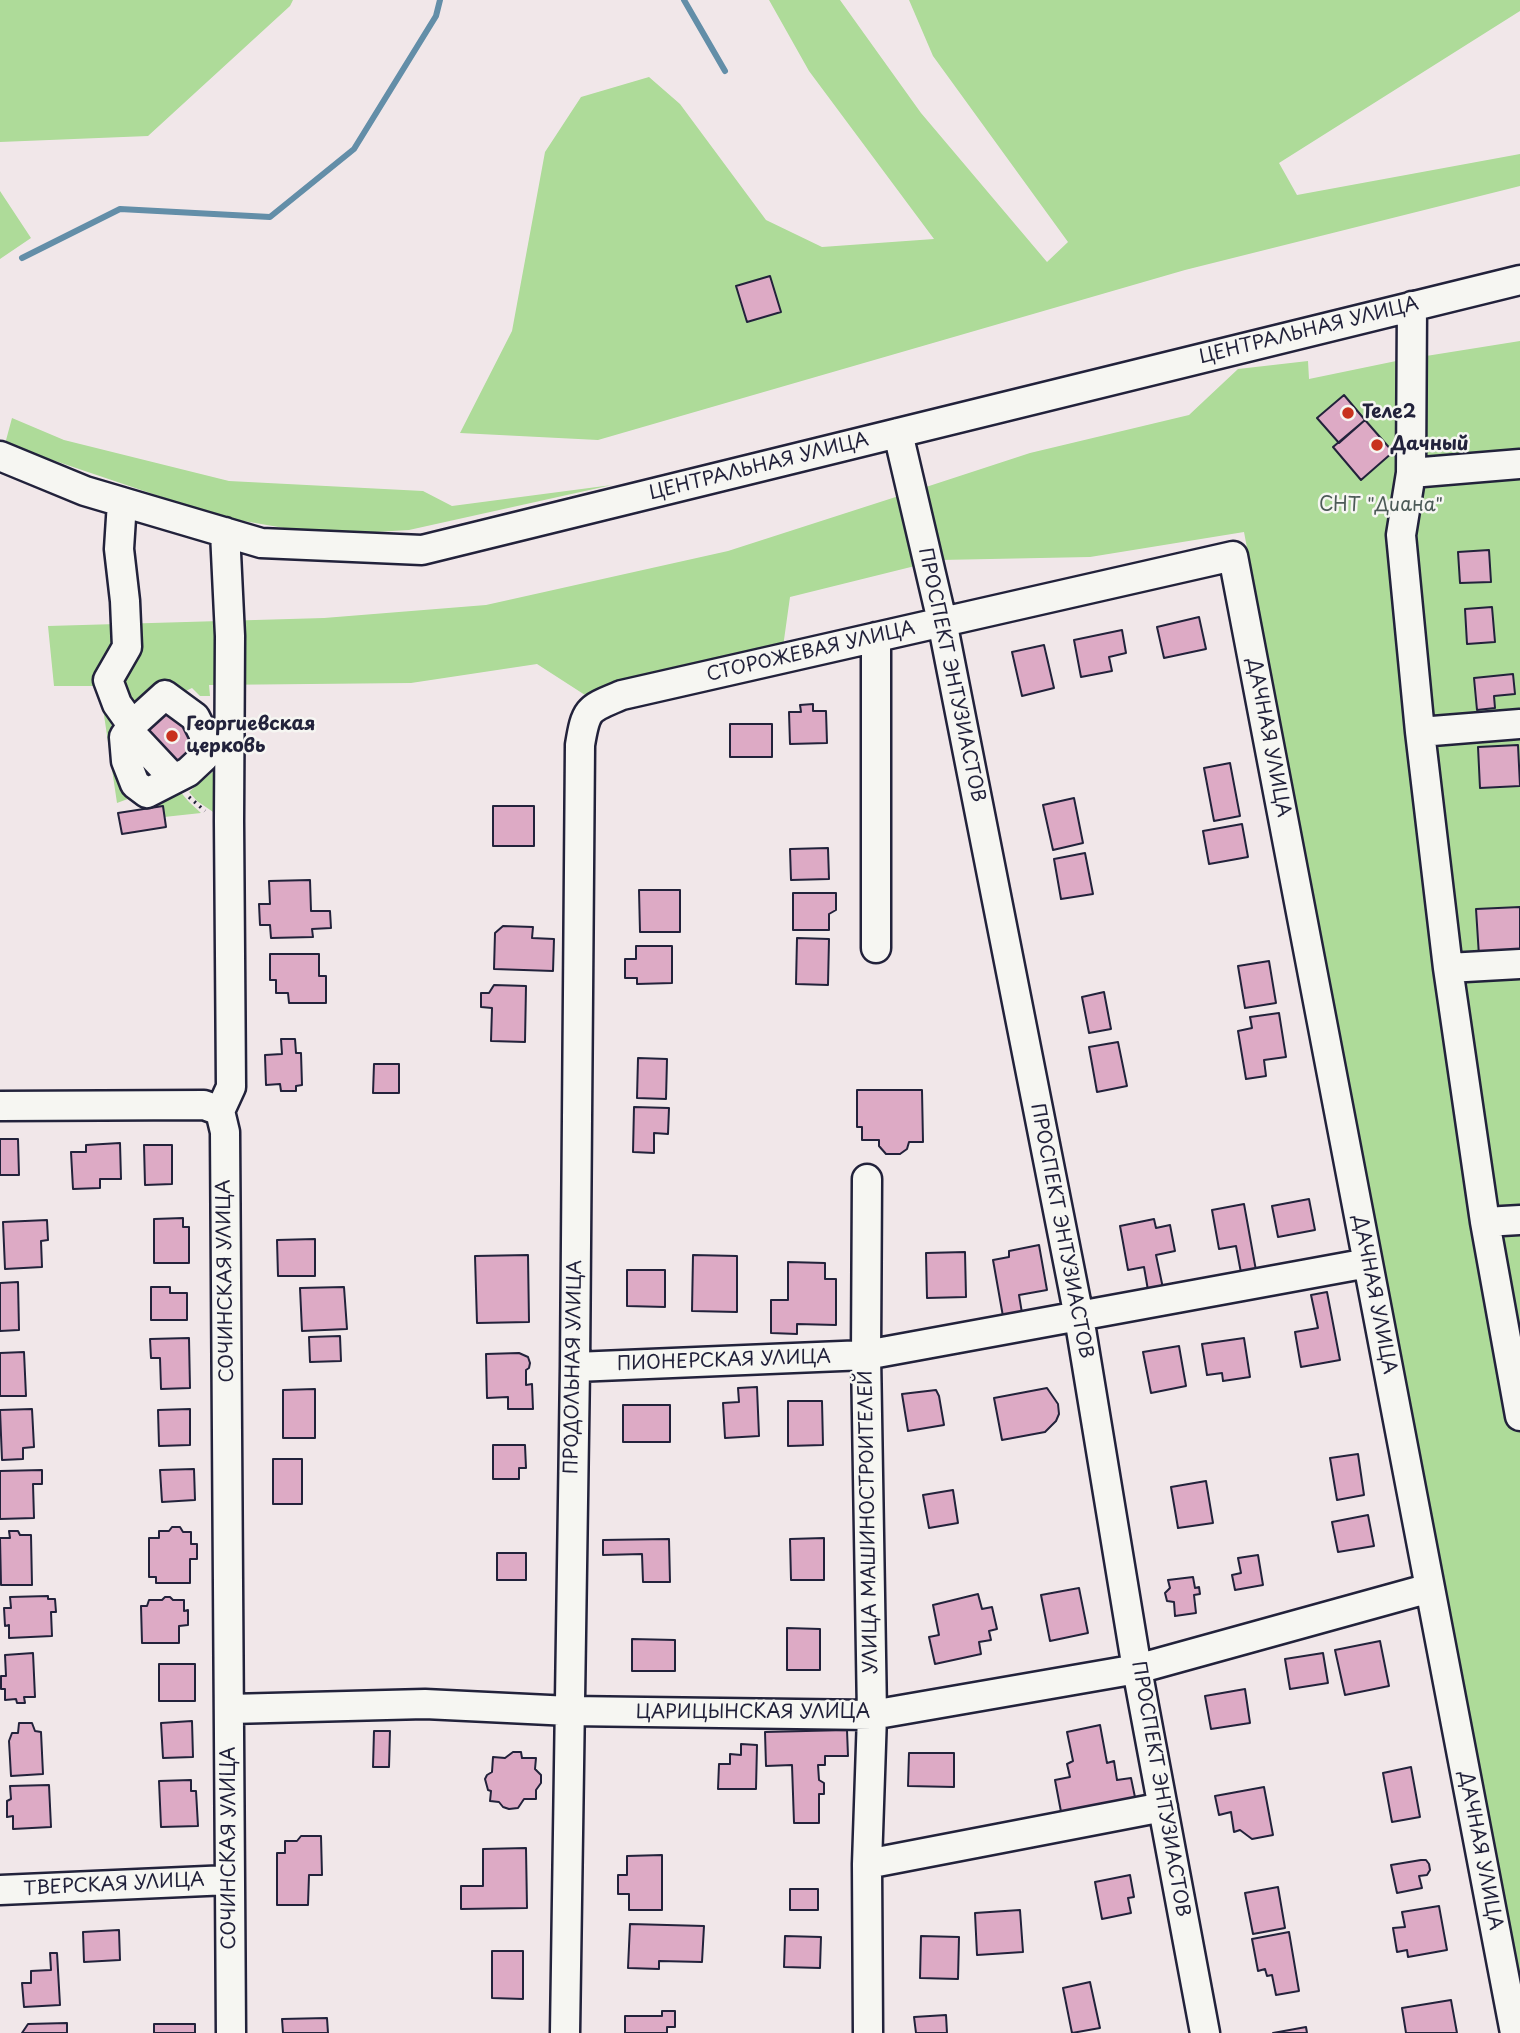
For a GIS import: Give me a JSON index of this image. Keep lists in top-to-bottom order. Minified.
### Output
{"streets":{"street":["ЦЕНТРАЛЬНАЯ УЛИЦА","СТОРОЖЕВАЯ УЛИЦА","ПРОСПЕКТ ЭНТУЗИАСТОВ","ДАЧНАЯ УЛИЦА","СОЧИНСКАЯ УЛИЦА","ПИОНЕРСКАЯ УЛИЦА","ПРОДОЛЬНАЯ УЛИЦА","УЛИЦА МАШИНОСТРОИТЕЛЕЙ","ЦАРИЦЫНСКАЯ УЛИЦА","ТВЕРСКАЯ УЛИЦА"]},"crossings":[["ЦЕНТРАЛЬНАЯ УЛИЦА","ПРОСПЕКТ ЭНТУЗИАСТОВ"],["ЦЕНТРАЛЬНАЯ УЛИЦА","СОЧИНСКАЯ УЛИЦА"],["СТОРОЖЕВАЯ УЛИЦА","ПРОСПЕКТ ЭНТУЗИАСТОВ"],["СТОРОЖЕВАЯ УЛИЦА","ДАЧНАЯ УЛИЦА"],["СТОРОЖЕВАЯ УЛИЦА","ПРОДОЛЬНАЯ УЛИЦА"],["ПРОСПЕКТ ЭНТУЗИАСТОВ","ПИОНЕРСКАЯ УЛИЦА"],["ПРОСПЕКТ ЭНТУЗИАСТОВ","ЦАРИЦЫНСКАЯ УЛИЦА"],["ДАЧНАЯ УЛИЦА","ПИОНЕРСКАЯ УЛИЦА"],["ДАЧНАЯ УЛИЦА","ЦАРИЦЫНСКАЯ УЛИЦА"],["СОЧИНСКАЯ УЛИЦА","ЦАРИЦЫНСКАЯ УЛИЦА"],["СОЧИНСКАЯ УЛИЦА","ТВЕРСКАЯ УЛИЦА"],["ПИОНЕРСКАЯ УЛИЦА","ПРОДОЛЬНАЯ УЛИЦА"],["ПИОНЕРСКАЯ УЛИЦА","УЛИЦА МАШИНОСТРОИТЕЛЕЙ"],["ПРОДОЛЬНАЯ УЛИЦА","ЦАРИЦЫНСКАЯ УЛИЦА"],["УЛИЦА МАШИНОСТРОИТЕЛЕЙ","ЦАРИЦЫНСКАЯ УЛИЦА"]],"parks":["СНТ \"Диана\""],"places":["Теле2","Дачный","Георгиевская церковь"]}
